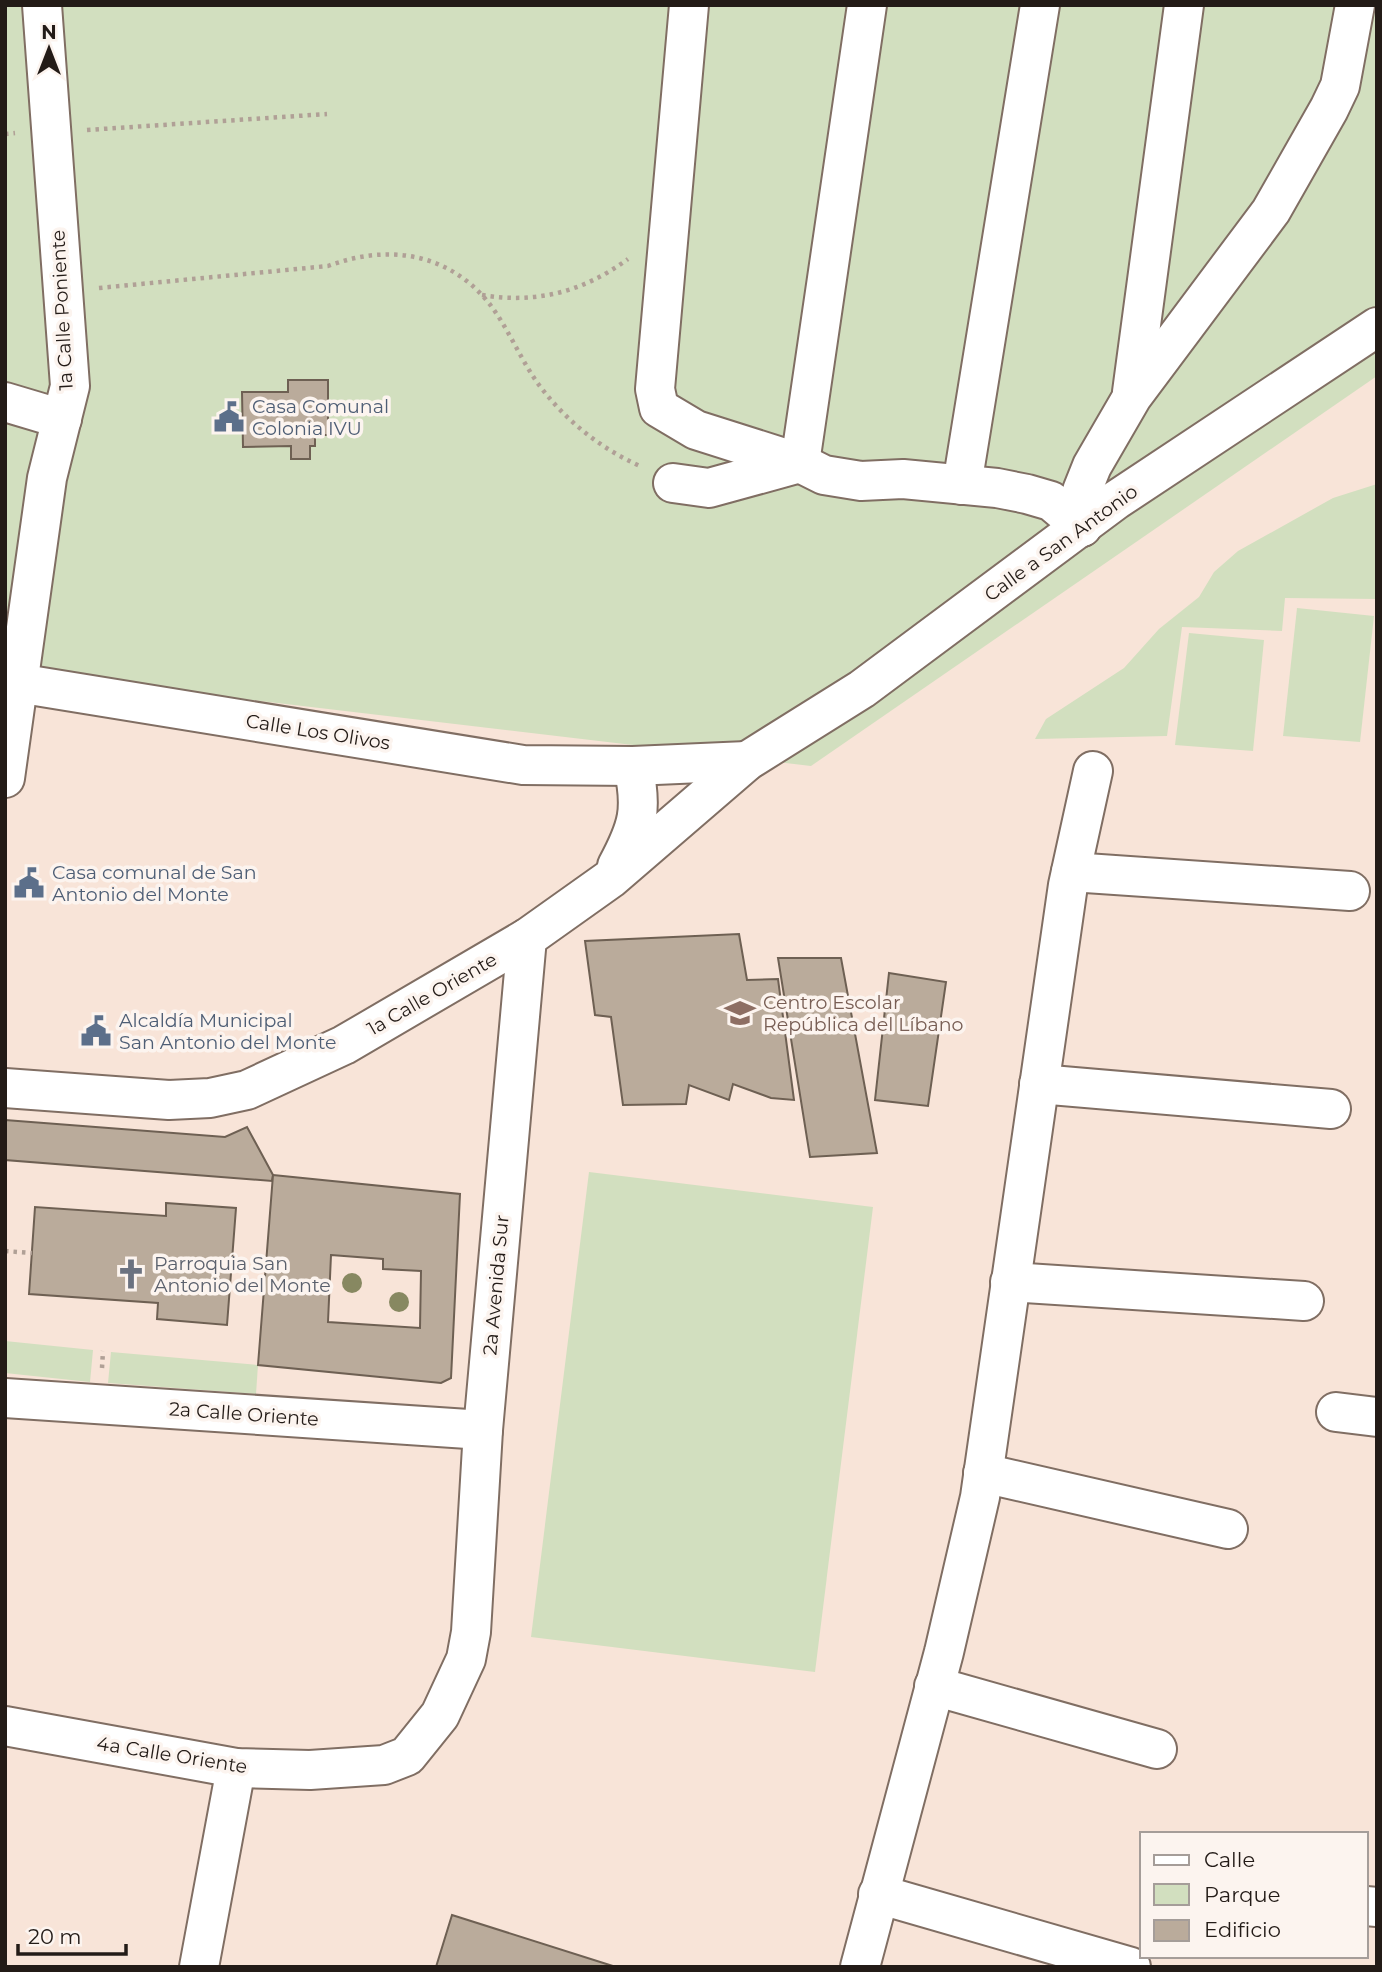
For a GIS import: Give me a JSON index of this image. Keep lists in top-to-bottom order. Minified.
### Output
{"streets":{"street":["1a Calle Poniente","Calle a San Antonio","Calle Los Olivos","1a Calle Oriente","2a Avenida Sur","2a Calle Oriente","4a Calle Oriente"]},"crossings":[["1a Calle Poniente","Calle Los Olivos"],["Calle a San Antonio","Calle Los Olivos"],["Calle a San Antonio","1a Calle Oriente"],["Calle Los Olivos","1a Calle Oriente"],["1a Calle Oriente","2a Avenida Sur"],["2a Avenida Sur","2a Calle Oriente"],["2a Avenida Sur","4a Calle Oriente"]],"places":{"public building":["Casa Comunal Colonia IVU","Casa comunal de San Antonio del Monte","Alcaldía Municipal San Antonio del Monte"],"school or university":["Centro Escolar República del Líbano"],"church":["Parroquia San Antonio del Monte"]},"legend":["Calle","Parque","Edificio"],"scale_bar":"20 m","north":"top"}
